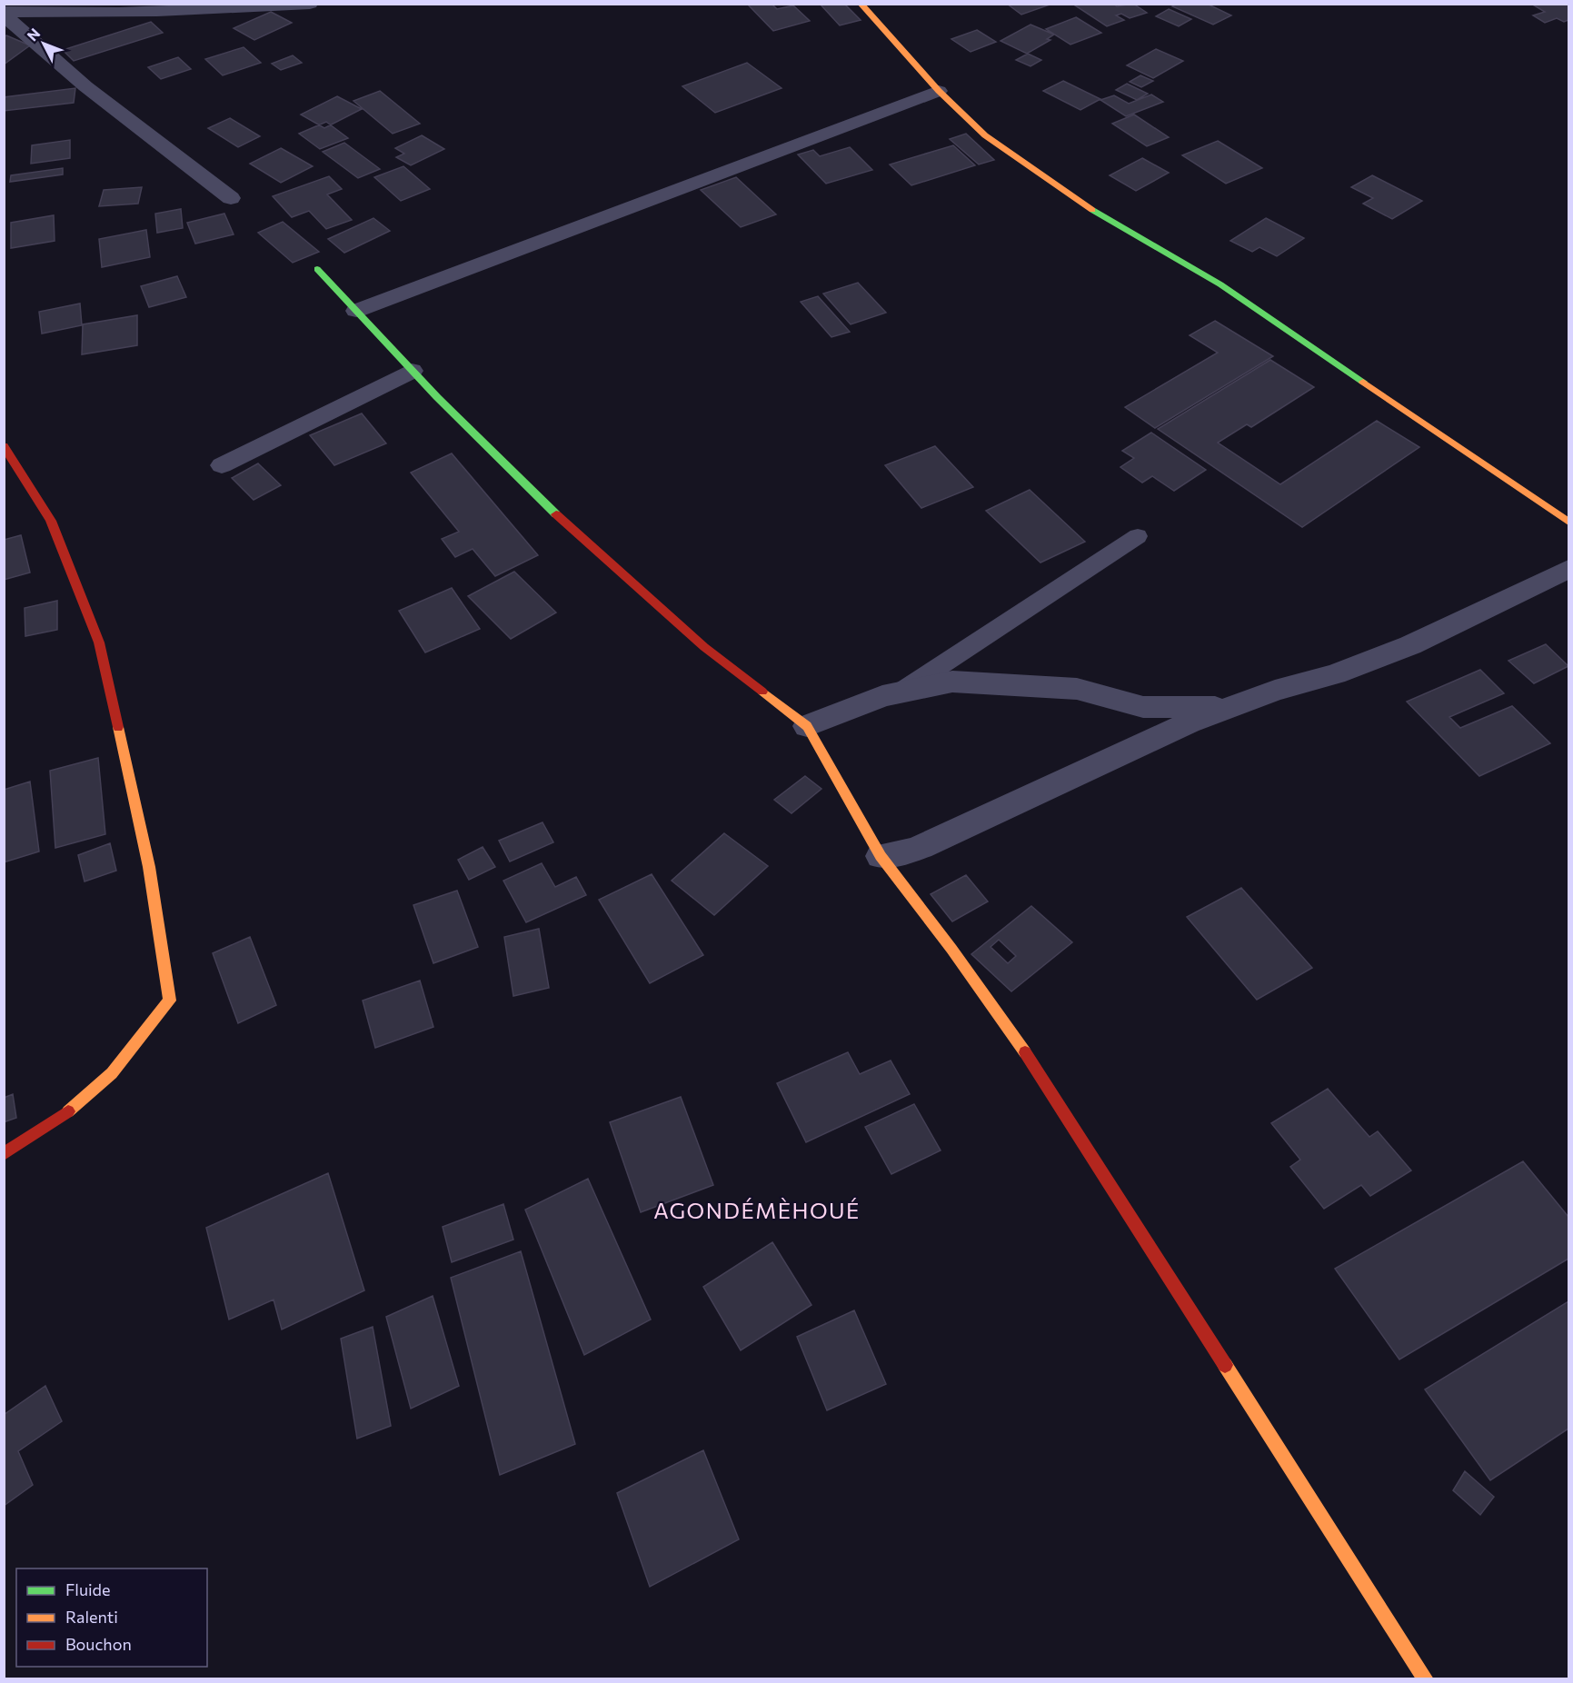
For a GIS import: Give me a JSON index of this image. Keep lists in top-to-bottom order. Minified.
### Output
{"districts":["AGONDÉMÈHOUÉ"],"legend":["Fluide","Ralenti","Bouchon"],"north":"top left"}
